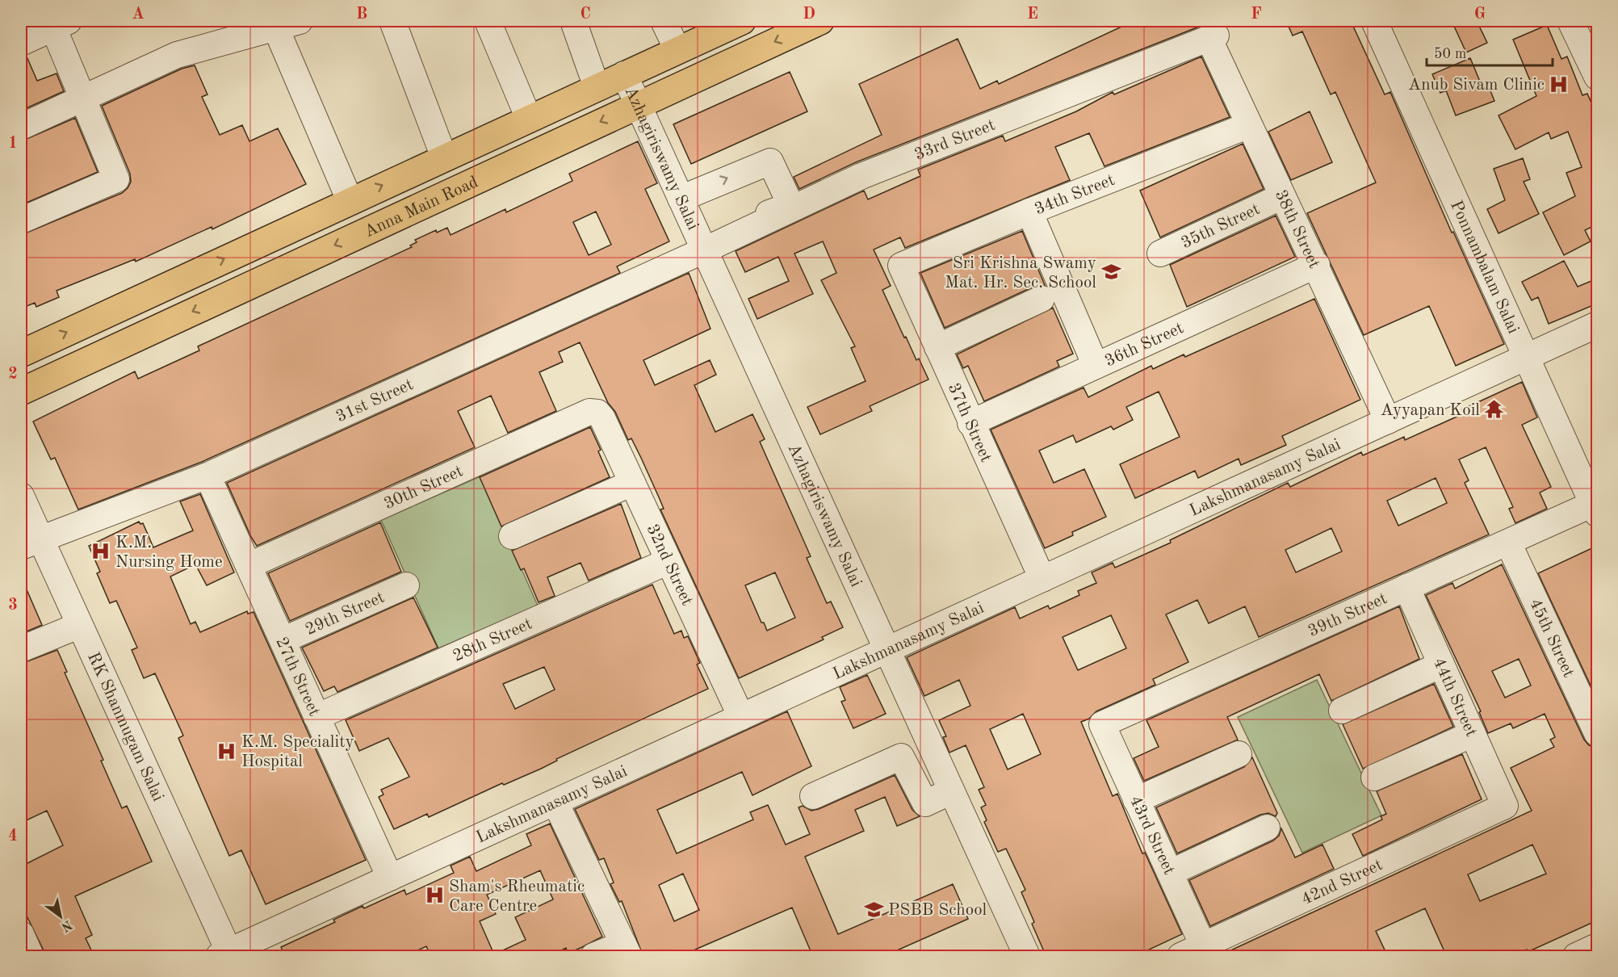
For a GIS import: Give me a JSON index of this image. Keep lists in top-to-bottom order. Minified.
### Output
{"streets":{"main road":["Anna Main Road"],"street":["33rd Street","Azhagiriswamy Salai","34th Street","35th Street","38th Street","Ponnambalam Salai","36th Street","31st Street","37th Street","Lakshmanasamy Salai","30th Street","32nd Street","29th Street","39th Street","45th Street","28th Street","27th Street","44th Street","RK Shanmugam Salai","43rd Street","42nd Street"]},"crossings":[["33rd Street","Azhagiriswamy Salai"],["33rd Street","38th Street"],["33rd Street","31st Street"],["Azhagiriswamy Salai","Anna Main Road"],["Azhagiriswamy Salai","31st Street"],["Azhagiriswamy Salai","Lakshmanasamy Salai"],["34th Street","38th Street"],["34th Street","37th Street"],["35th Street","38th Street"],["38th Street","36th Street"],["38th Street","Lakshmanasamy Salai"],["Ponnambalam Salai","Lakshmanasamy Salai"],["Ponnambalam Salai","39th Street"],["36th Street","37th Street"],["31st Street","27th Street"],["31st Street","RK Shanmugam Salai"],["37th Street","Lakshmanasamy Salai"],["Lakshmanasamy Salai","32nd Street"],["Lakshmanasamy Salai","27th Street"],["Lakshmanasamy Salai","RK Shanmugam Salai"],["30th Street","32nd Street"],["30th Street","27th Street"],["32nd Street","28th Street"],["29th Street","27th Street"],["39th Street","45th Street"],["39th Street","44th Street"],["39th Street","43rd Street"],["28th Street","27th Street"],["44th Street","42nd Street"],["43rd Street","42nd Street"]],"places":{"hospital":["Anub Sivam Clinic","K.M. Nursing Home","K.M. Speciality Hospital","Sham's Rheumatic Care Centre"],"school or university":["Sri Krishna Swamy Mat. Hr. Sec. School","PSBB School"],"temple":["Ayyapan Koil"]},"scale_bar":"50 m","north":"bottom right","grid":{"columns":["A","B","C","D","E","F","G"],"rows":["1","2","3","4"]}}
